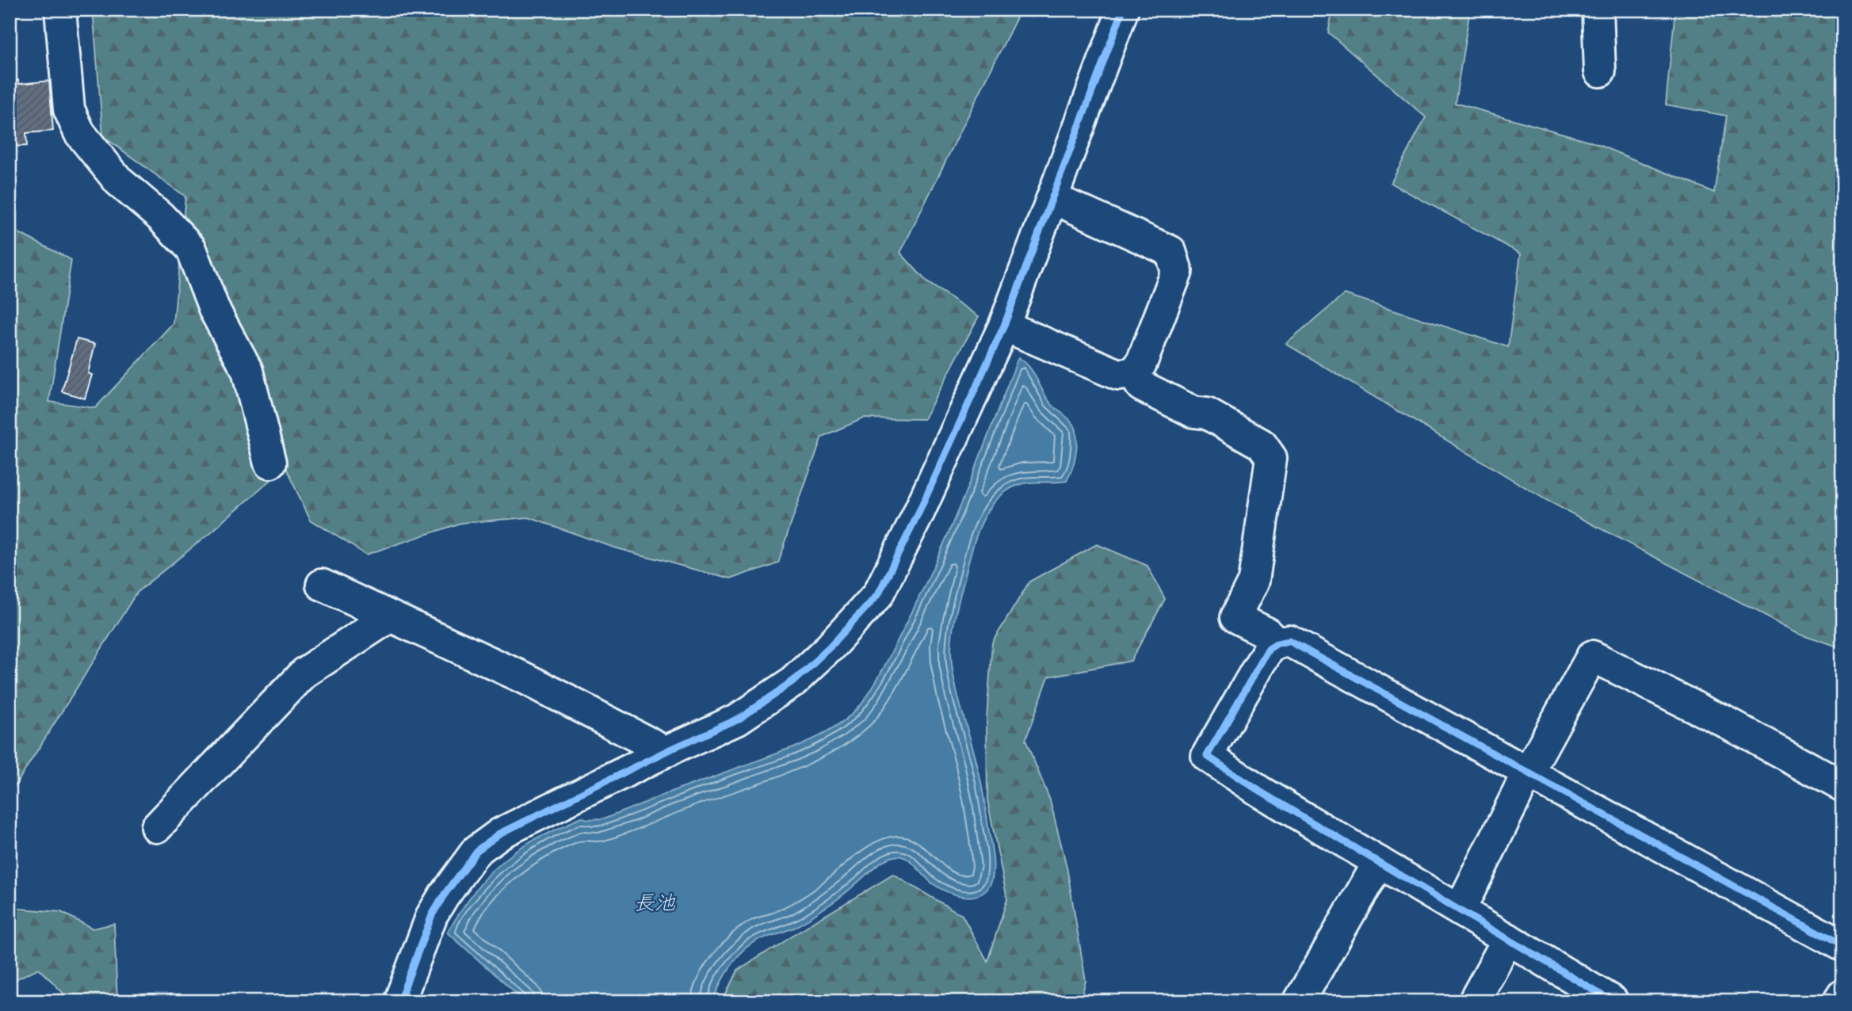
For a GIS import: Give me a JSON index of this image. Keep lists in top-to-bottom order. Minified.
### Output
{"water":["長池"]}
